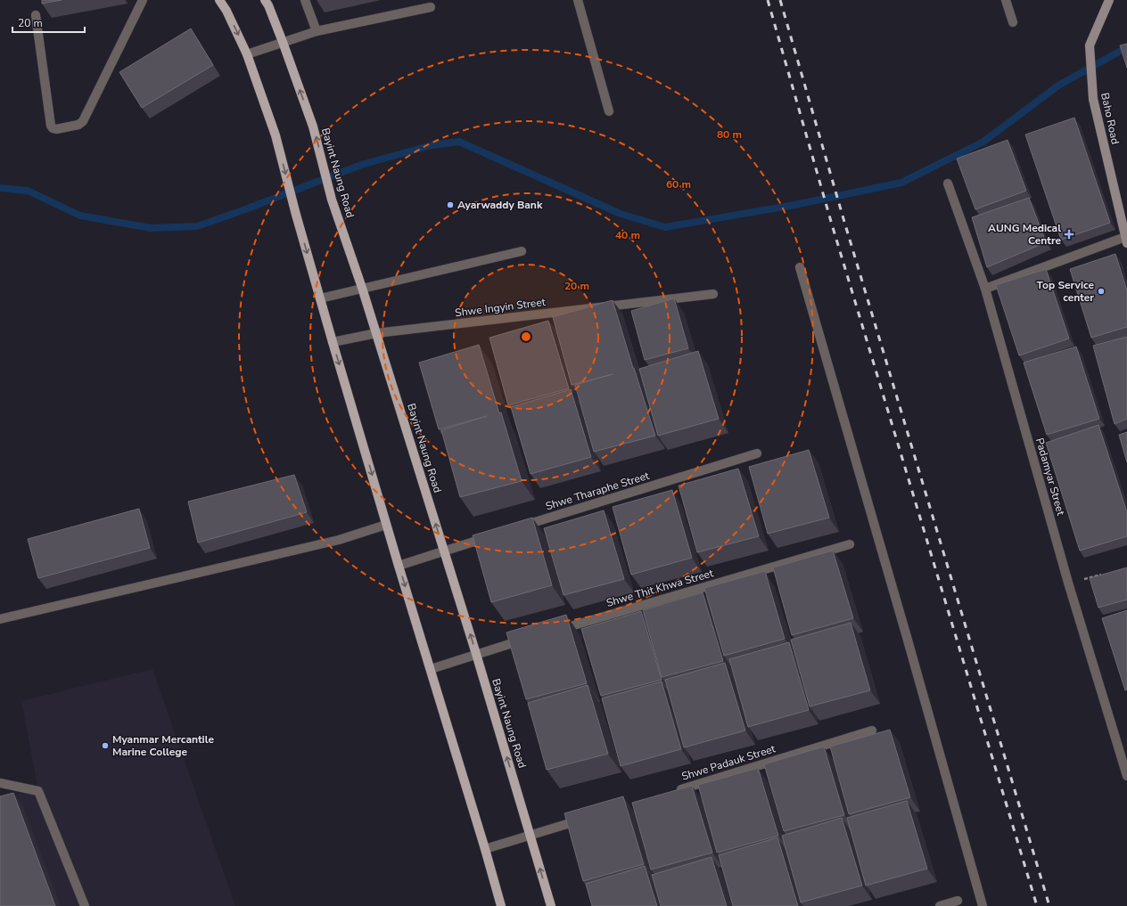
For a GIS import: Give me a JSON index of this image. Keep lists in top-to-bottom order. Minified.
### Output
{"streets":{"main road":["Baho Road","Bayint Naung Road"],"street":["Shwe Ingyin Street","Padamyar Street","Shwe Tharaphe Street","Shwe Thit Khwa Street","Shwe Padauk Street"]},"crossings":[["Bayint Naung Road","Shwe Ingyin Street"]],"places":{"other":["Ayarwaddy Bank","Top Service center","Myanmar Mercantile Marine College"],"health":["AUNG Medical Centre"]},"scale_bar":"20 m","rings":["80 m","60 m","40 m","20 m"]}
